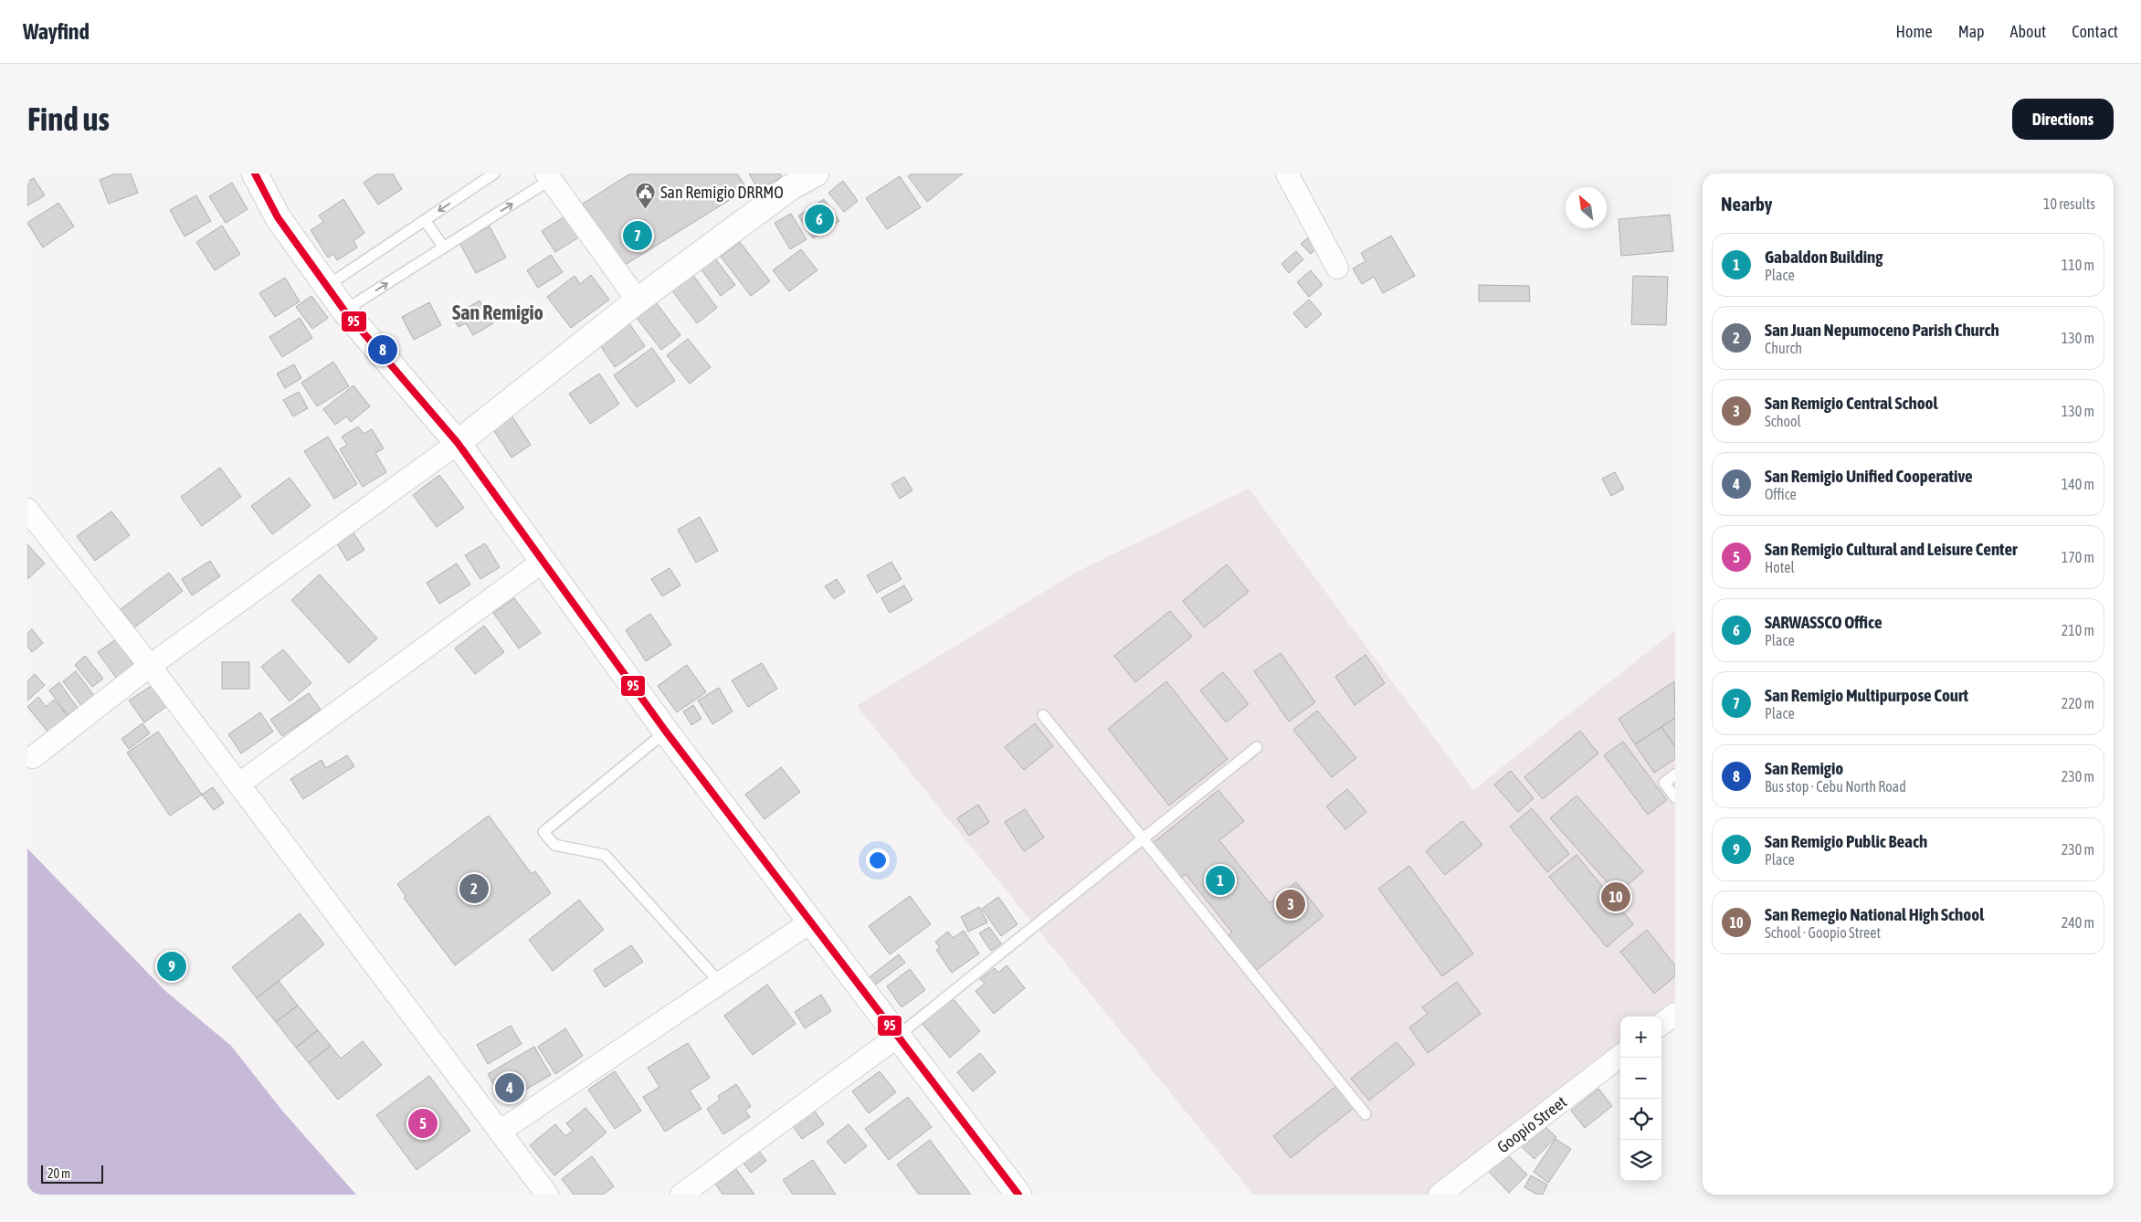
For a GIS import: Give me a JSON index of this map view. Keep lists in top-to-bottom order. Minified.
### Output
{"streets":{"street":["Goopio Street"]},"districts":["San Remigio"],"places":{"public building":["San Remigio DRRMO"]},"lines":["transit line 95"],"scale_bar":"20 m","north":"top left","page":{"header":"Wayfind","nav":["Home","Map","About","Contact"],"buttons":"Directions","title":"Find us","heading":["Nearby","10 results"],"pins":["6","7","8","1","2","10","3","9","4","5"],"list":[{"mark":"1","name":"Gabaldon Building","note":"Place","value":"110 m"},{"mark":"2","name":"San Juan Nepumoceno Parish Church","note":"Church","value":"130 m"},{"mark":"3","name":"San Remigio Central School","note":"School","value":"130 m"},{"mark":"4","name":"San Remigio Unified Cooperative","note":"Office","value":"140 m"},{"mark":"5","name":"San Remigio Cultural and Leisure Center","note":"Hotel","value":"170 m"},{"mark":"6","name":"SARWASSCO Office","note":"Place","value":"210 m"},{"mark":"7","name":"San Remigio Multipurpose Court","note":"Place","value":"220 m"},{"mark":"8","name":"San Remigio","note":"Bus stop · Cebu North Road","value":"230 m"},{"mark":"9","name":"San Remigio Public Beach","note":"Place","value":"230 m"},{"mark":"10","name":"San Remegio National High School","note":"School · Goopio Street","value":"240 m"}],"map_buttons":["+","−"],"scale":"20 m"}}
